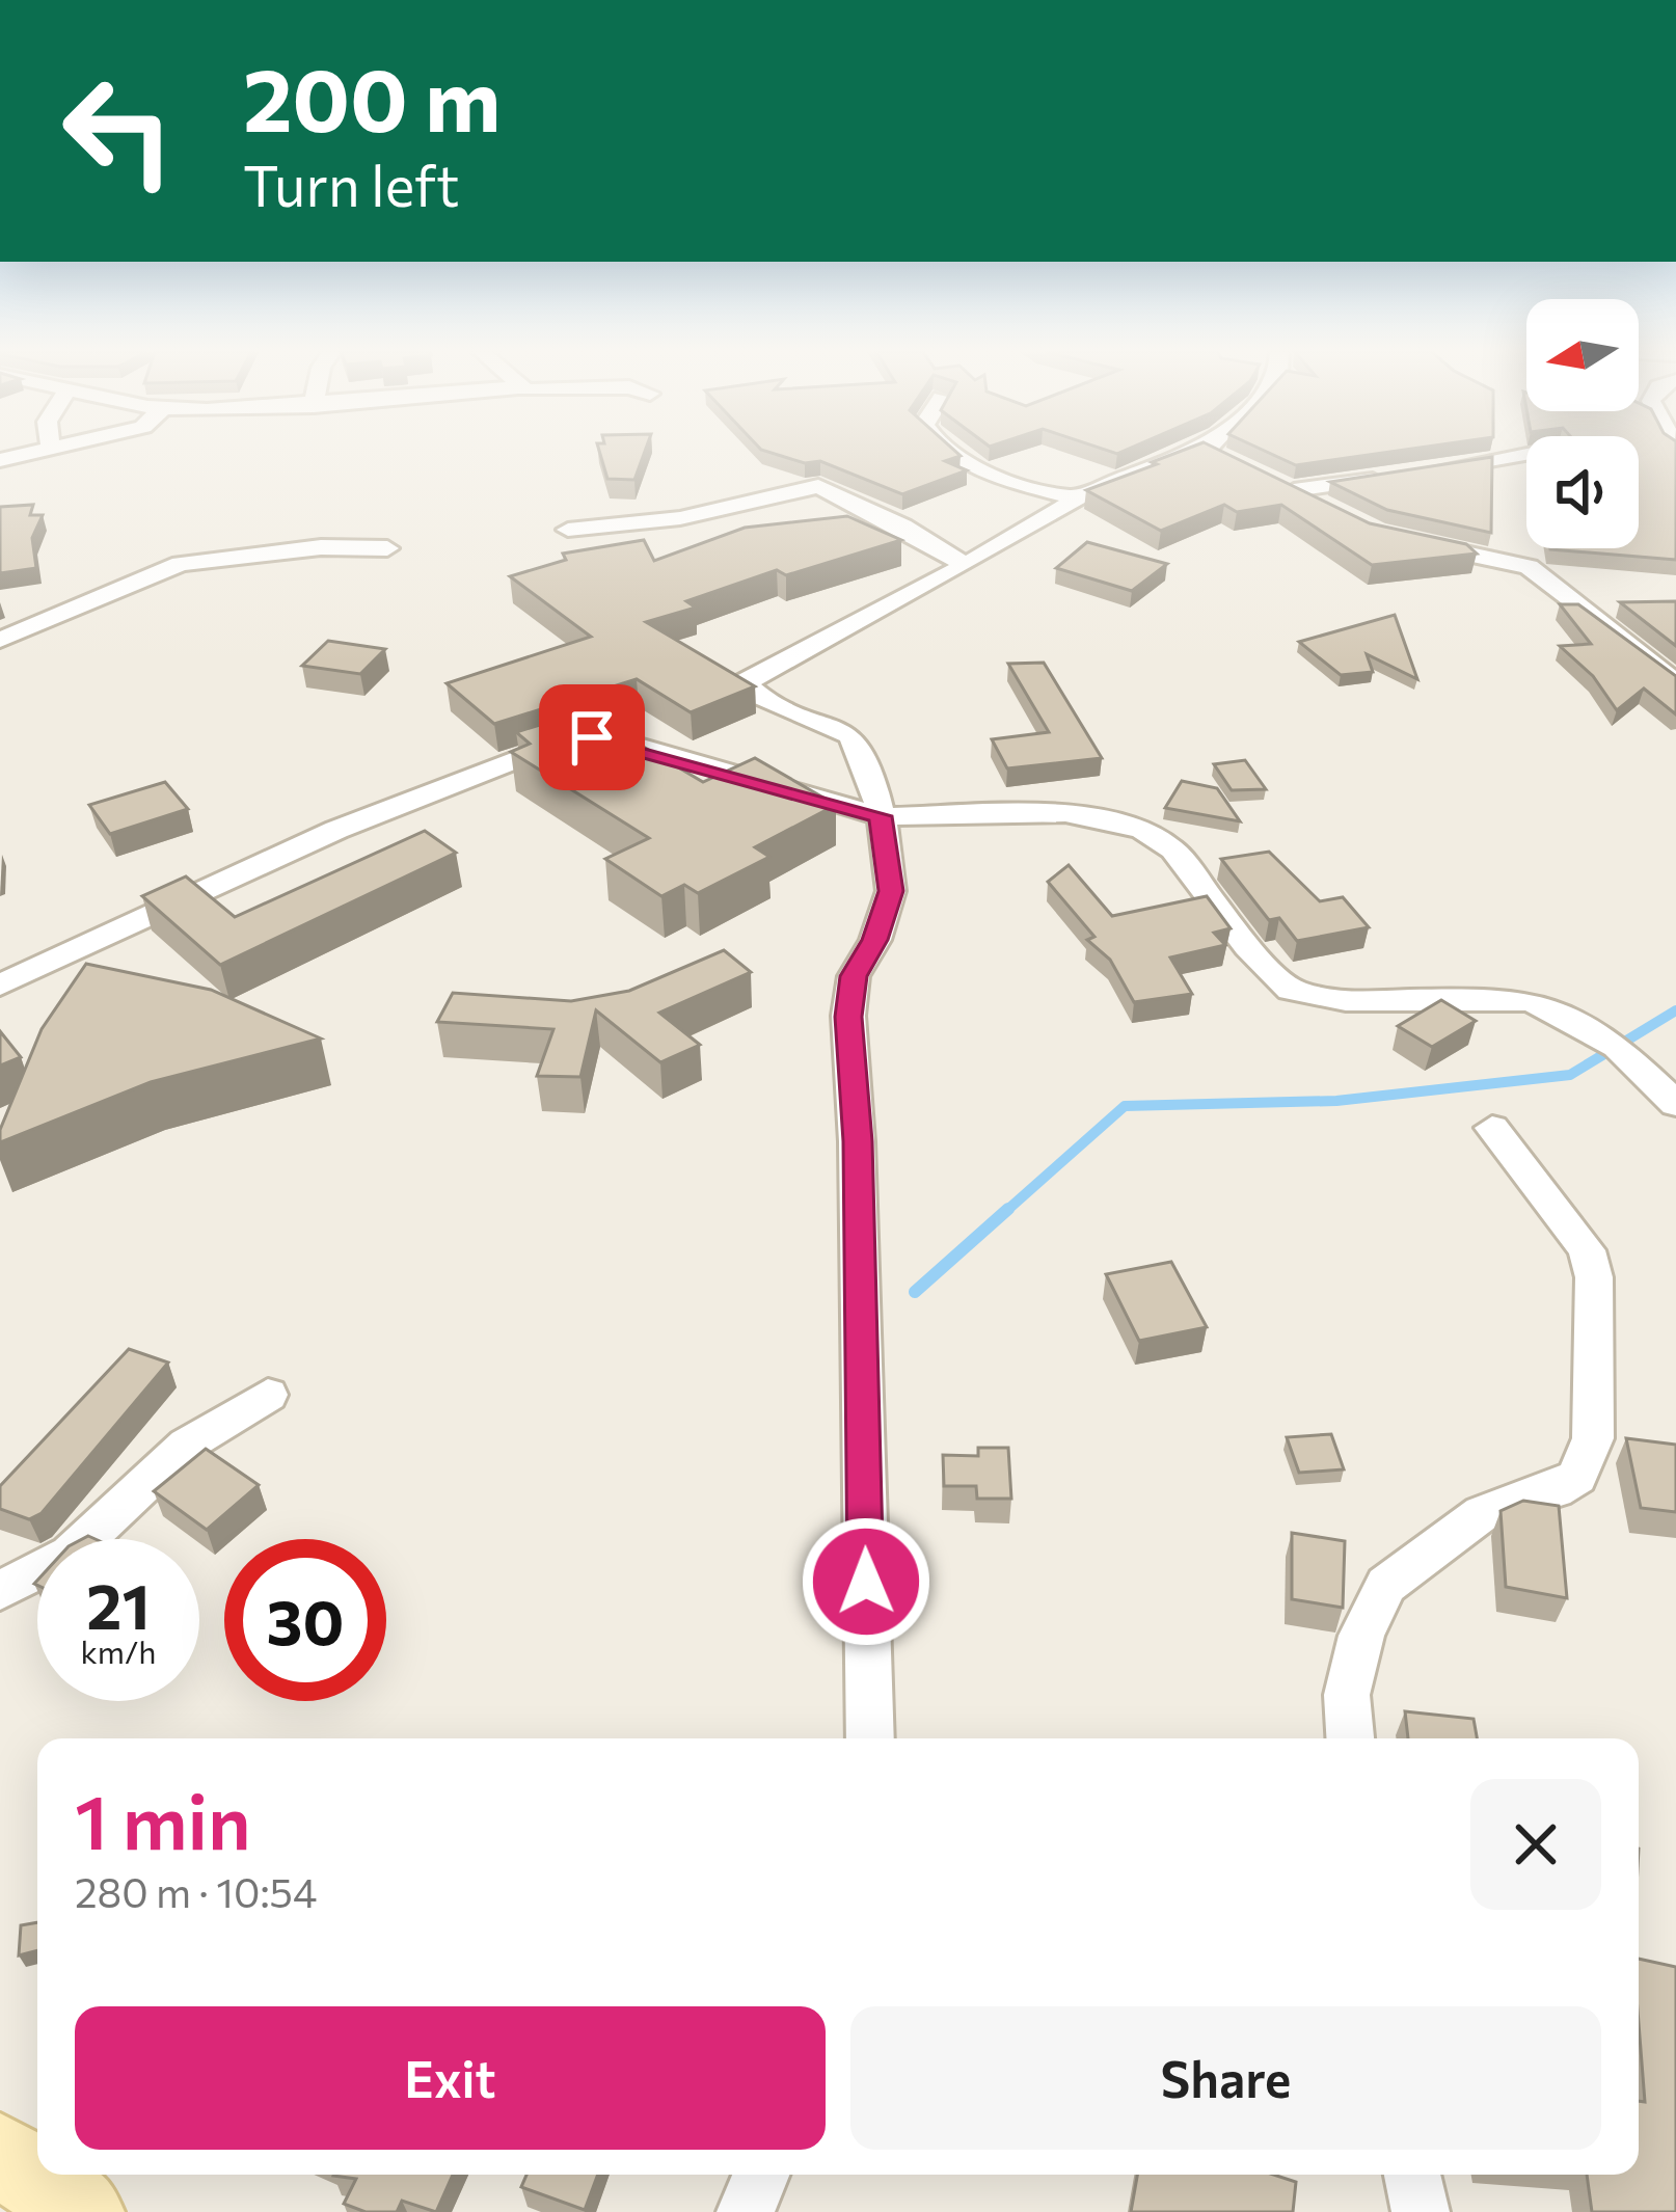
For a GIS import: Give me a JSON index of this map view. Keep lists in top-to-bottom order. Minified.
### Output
{"north":"left","page":{"turn":["200 m","Turn left"],"speed":"21 km/h","limit":"30","heading":["1 min","280 m · 10:54"],"buttons":["Exit","Share"]}}
